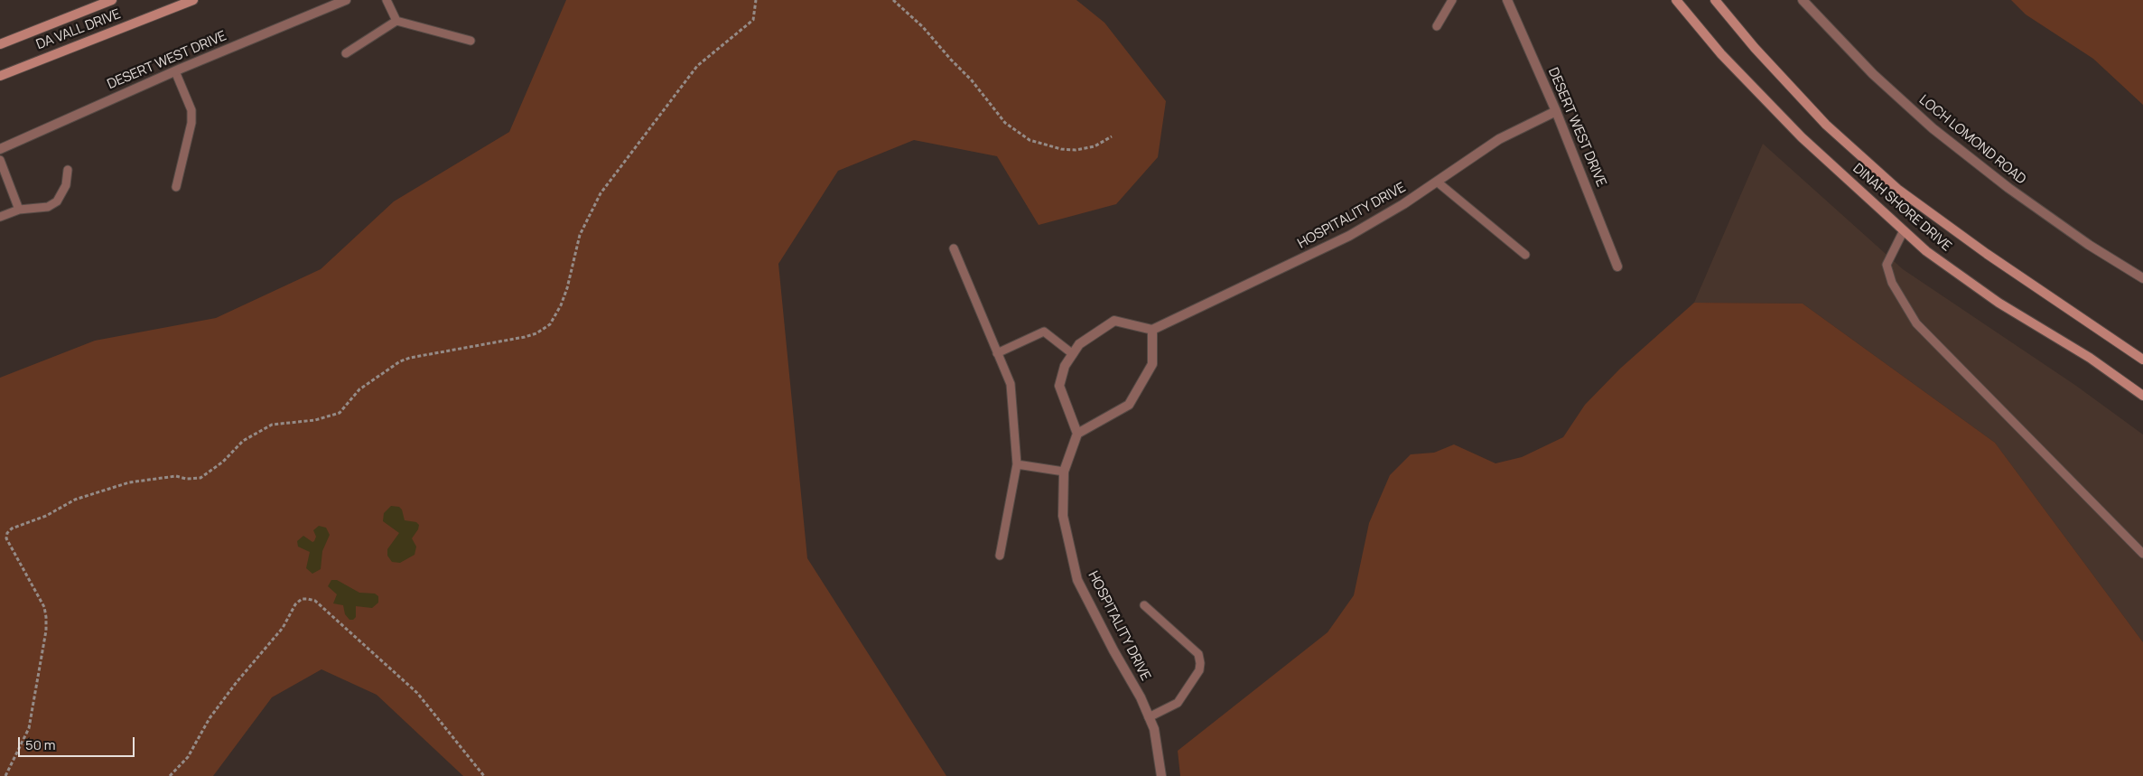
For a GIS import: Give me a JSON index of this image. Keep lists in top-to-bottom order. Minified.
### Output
{"streets":{"main road":["DA VALL DRIVE","DINAH SHORE DRIVE"],"street":["DESERT WEST DRIVE","LOCH LOMOND ROAD","HOSPITALITY DRIVE"]},"crossings":[["DESERT WEST DRIVE","HOSPITALITY DRIVE"]],"scale_bar":"50 m"}
